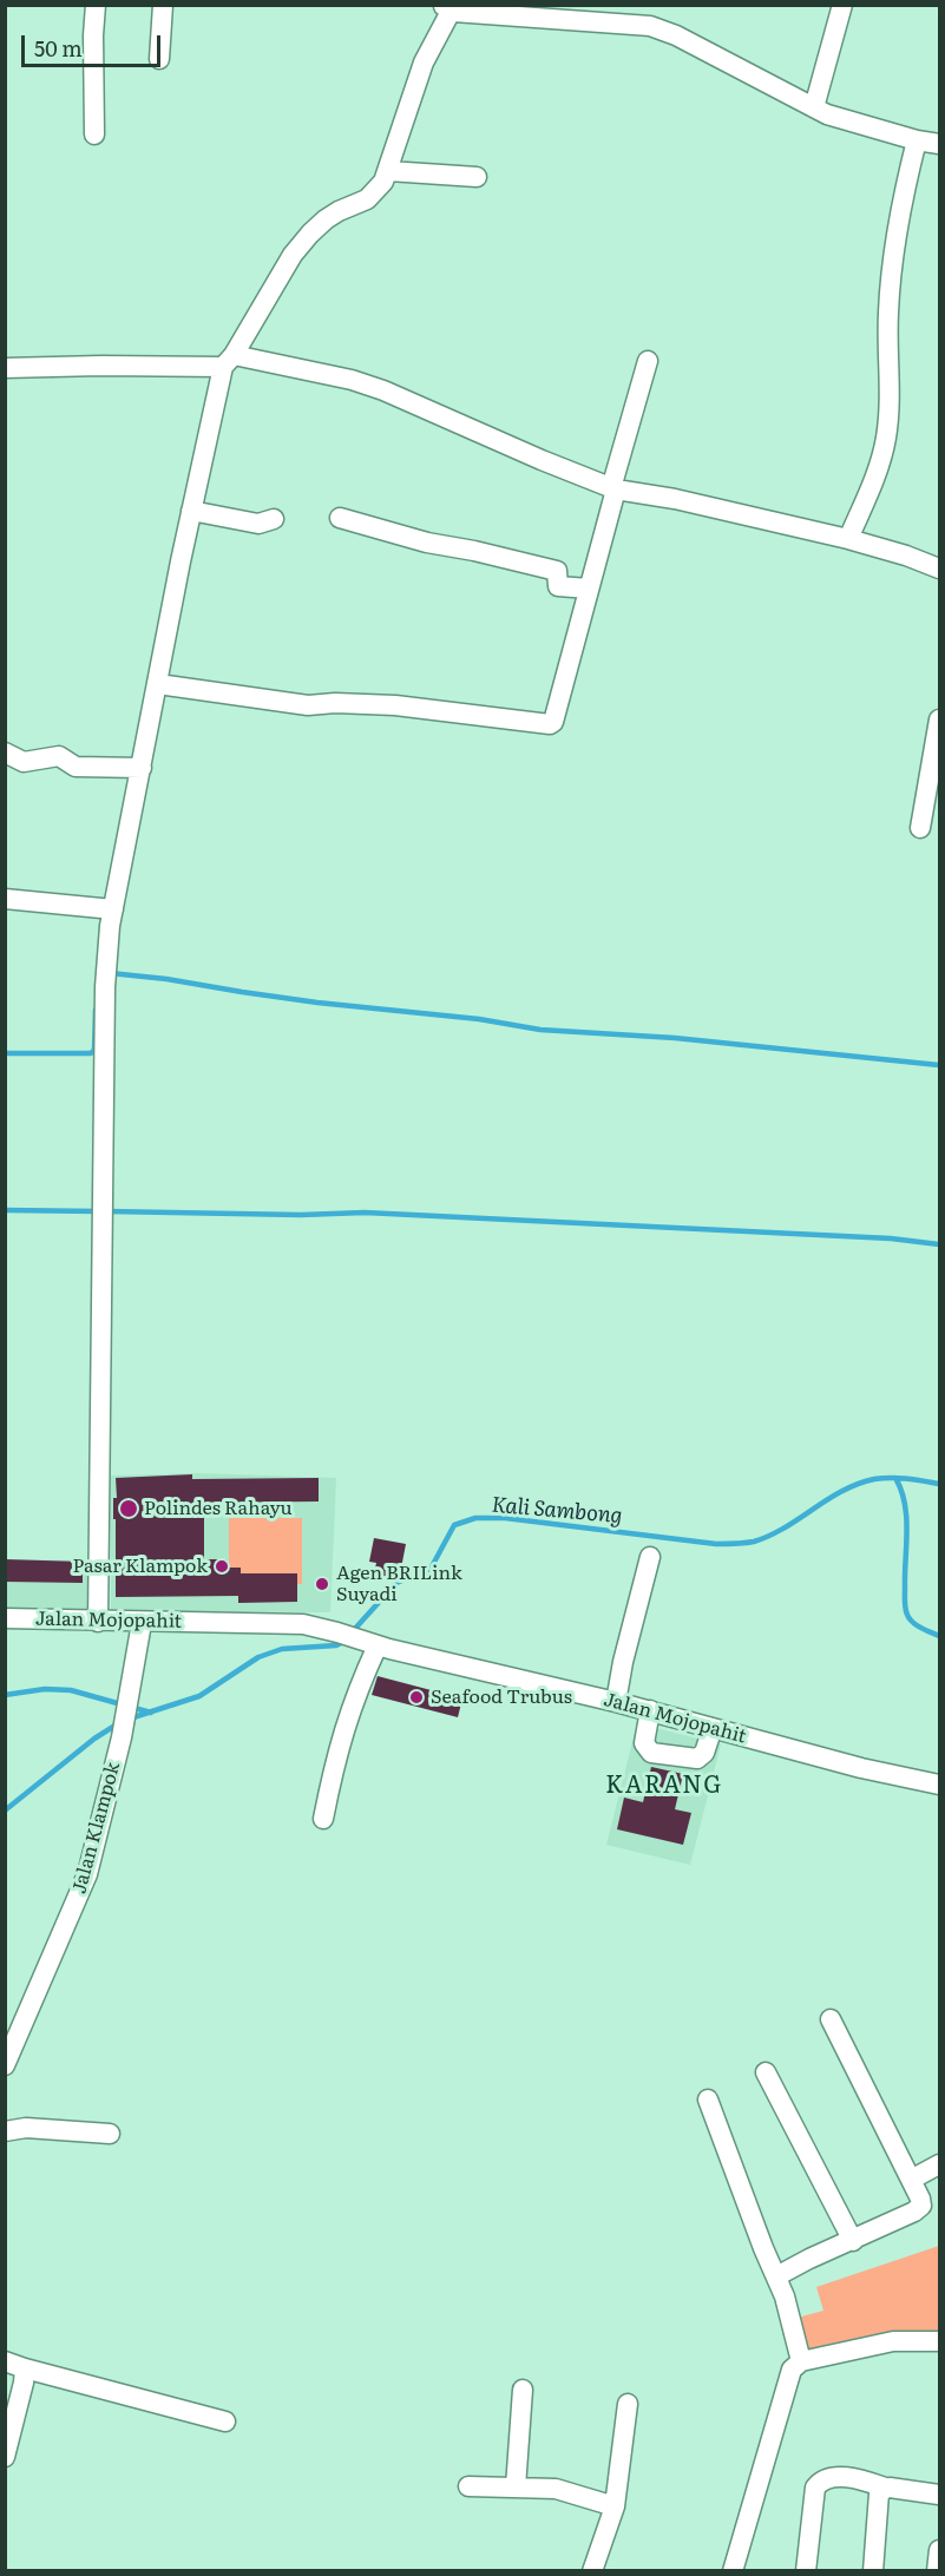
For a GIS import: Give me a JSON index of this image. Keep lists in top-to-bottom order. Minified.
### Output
{"streets":{"street":["Jalan Mojopahit","Jalan Klampok"]},"crossings":[["Jalan Mojopahit","Jalan Klampok"]],"districts":["KARANG"],"water":["Kali Sambong"],"places":["Polindes Rahayu","Pasar Klampok","Agen BRILink Suyadi","Seafood Trubus"],"scale_bar":"50 m"}
